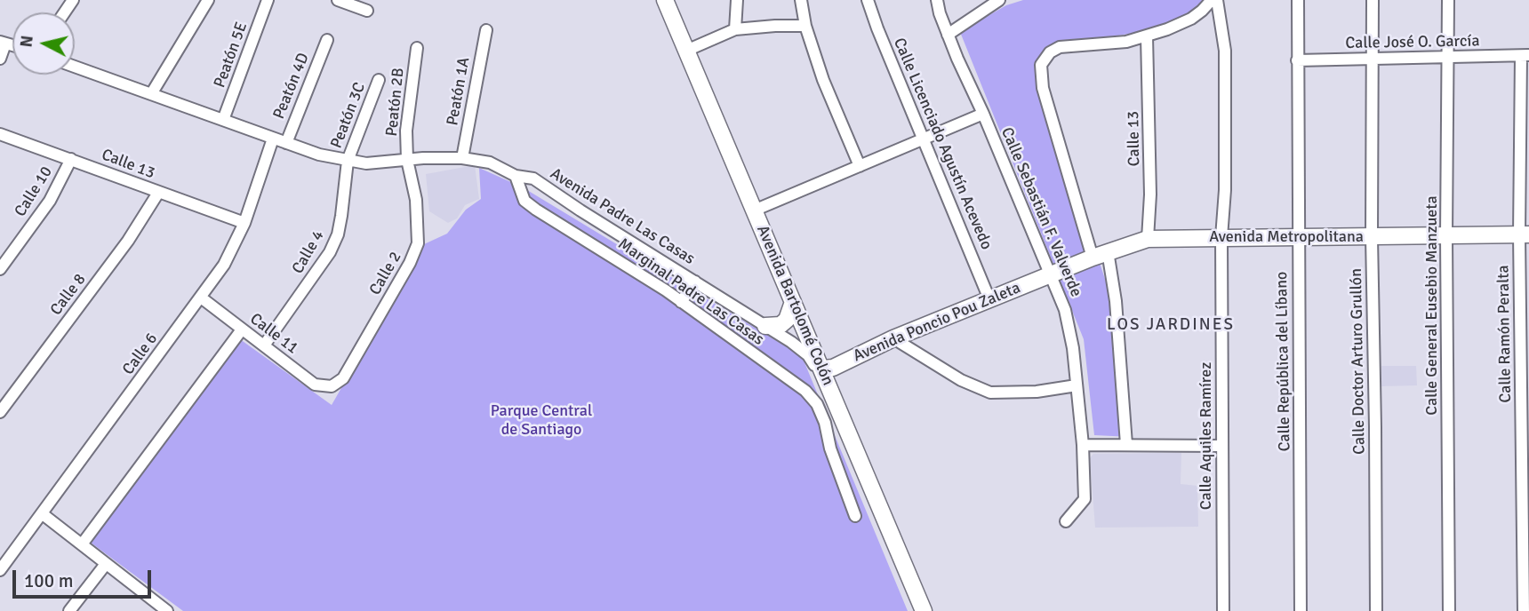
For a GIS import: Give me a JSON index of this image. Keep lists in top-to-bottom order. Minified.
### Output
{"streets":{"main road":["Avenida Metropolitana","Avenida Bartolomé Colón","Avenida Poncio Pou Zaleta"],"street":["Calle José O. García","Peatón 5E","Peatón 4D","Peatón 1A","Peatón 2B","Peatón 3C","Calle 13","Calle Licenciado Agustín Acevedo","Calle 10","Calle Sebastián F. Valverde","Avenida Padre Las Casas","Calle 4","Calle 2","Marginal Padre Las Casas","Calle 8","Calle General Eusebio Manzueta","Calle 11","Calle Ramón Peralta","Calle 6","Calle República del Líbano","Calle Doctor Arturo Grullón","Calle Aquiles Ramírez"]},"crossings":[["Calle José O. García","Calle General Eusebio Manzueta"],["Calle José O. García","Calle Ramón Peralta"],["Calle José O. García","Calle República del Líbano"],["Calle José O. García","Calle Doctor Arturo Grullón"],["Peatón 5E","Avenida Padre Las Casas"],["Peatón 4D","Avenida Padre Las Casas"],["Peatón 1A","Avenida Padre Las Casas"],["Peatón 2B","Avenida Padre Las Casas"],["Peatón 2B","Calle 2"],["Peatón 3C","Avenida Padre Las Casas"],["Peatón 3C","Calle 4"],["Calle 13","Calle 10"],["Calle 13","Avenida Metropolitana"],["Calle 13","Calle 8"],["Calle 13","Calle 6"],["Calle Licenciado Agustín Acevedo","Avenida Poncio Pou Zaleta"],["Calle Sebastián F. Valverde","Avenida Metropolitana"],["Calle Sebastián F. Valverde","Avenida Poncio Pou Zaleta"],["Avenida Padre Las Casas","Calle 4"],["Avenida Padre Las Casas","Calle 2"],["Avenida Padre Las Casas","Marginal Padre Las Casas"],["Avenida Padre Las Casas","Avenida Bartolomé Colón"],["Avenida Padre Las Casas","Avenida Poncio Pou Zaleta"],["Avenida Padre Las Casas","Calle 6"],["Avenida Metropolitana","Calle General Eusebio Manzueta"],["Avenida Metropolitana","Avenida Poncio Pou Zaleta"],["Avenida Metropolitana","Calle Ramón Peralta"],["Avenida Metropolitana","Calle República del Líbano"],["Avenida Metropolitana","Calle Doctor Arturo Grullón"],["Avenida Metropolitana","Calle Aquiles Ramírez"],["Calle 4","Calle 11"],["Calle 2","Calle 11"],["Avenida Bartolomé Colón","Avenida Poncio Pou Zaleta"],["Calle 11","Calle 6"]],"districts":["LOS JARDINES"],"parks":["Parque Central de Santiago"],"scale_bar":"100 m","north":"left"}
